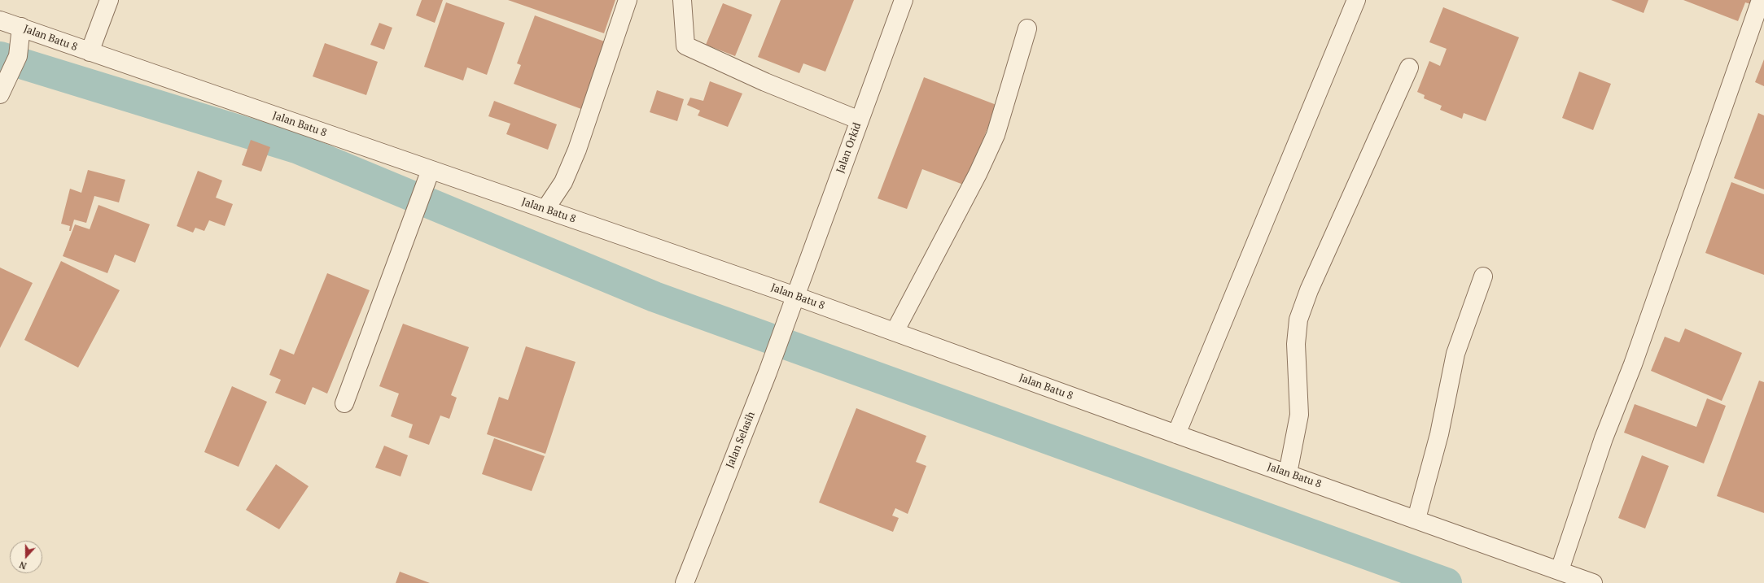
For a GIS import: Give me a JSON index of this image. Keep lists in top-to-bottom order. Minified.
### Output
{"streets":{"street":["Jalan Batu 8","Jalan Orkid","Jalan Selasih"]},"crossings":[["Jalan Batu 8","Jalan Orkid"],["Jalan Batu 8","Jalan Selasih"],["Jalan Orkid","Jalan Selasih"]],"north":"bottom"}
